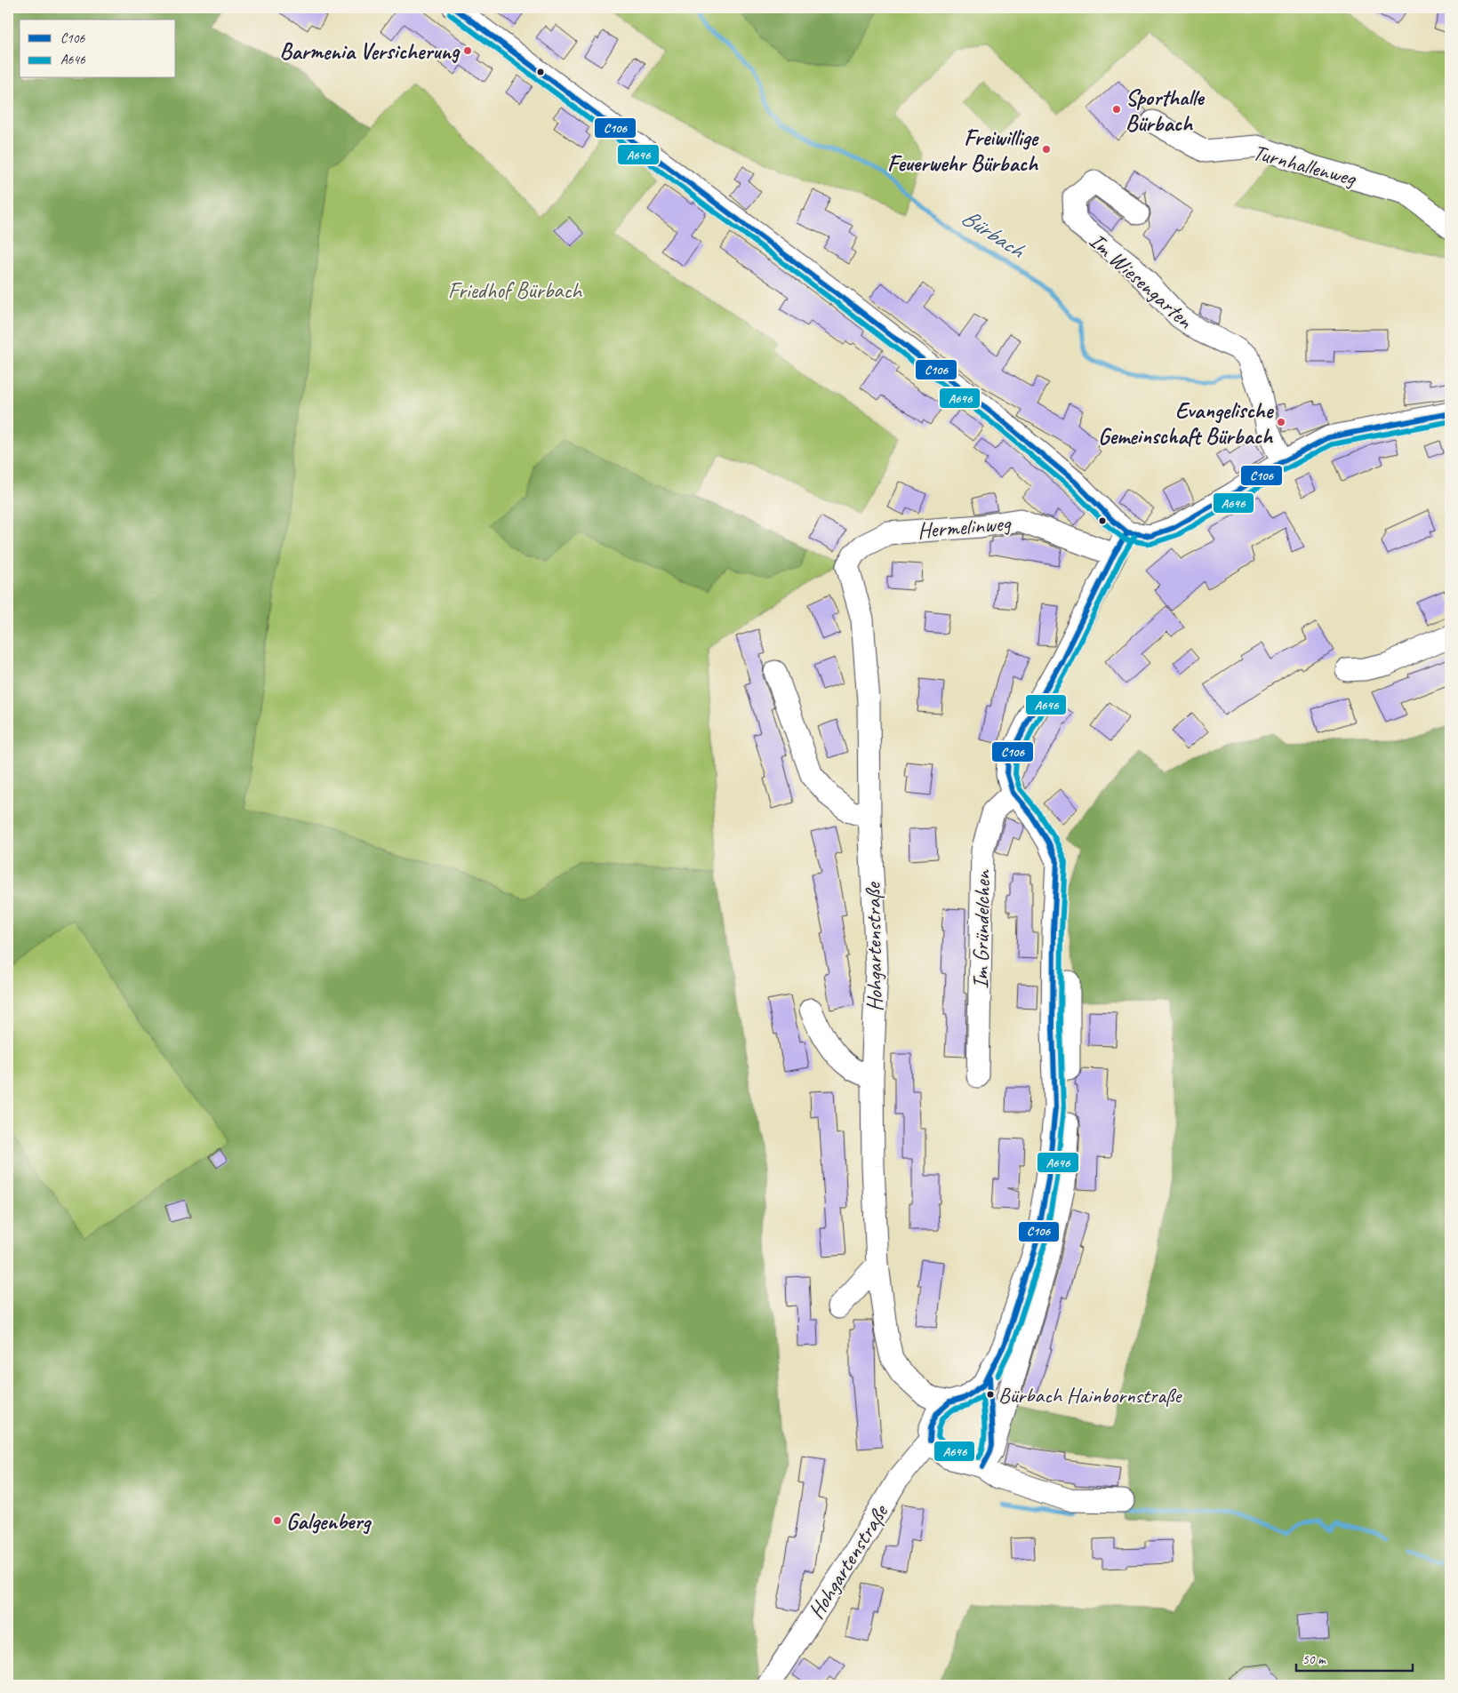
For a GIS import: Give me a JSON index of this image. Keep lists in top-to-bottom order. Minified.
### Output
{"streets":{"street":["Turnhallenweg","Im Wiesengarten","Hermelinweg","Im Gründelchen","Hohgartenstraße"]},"crossings":[["Hermelinweg","Hohgartenstraße"]],"water":["Bürbach"],"parks":["Friedhof Bürbach"],"places":["Barmenia Versicherung","Sporthalle Bürbach","Freiwillige Feuerwehr Bürbach","Evangelische Gemeinschaft Bürbach","Bürbach Hainbornstraße","Galgenberg"],"lines":["transit line C106","transit line A646"],"legend":["C106","A646"],"scale_bar":"50 m"}
